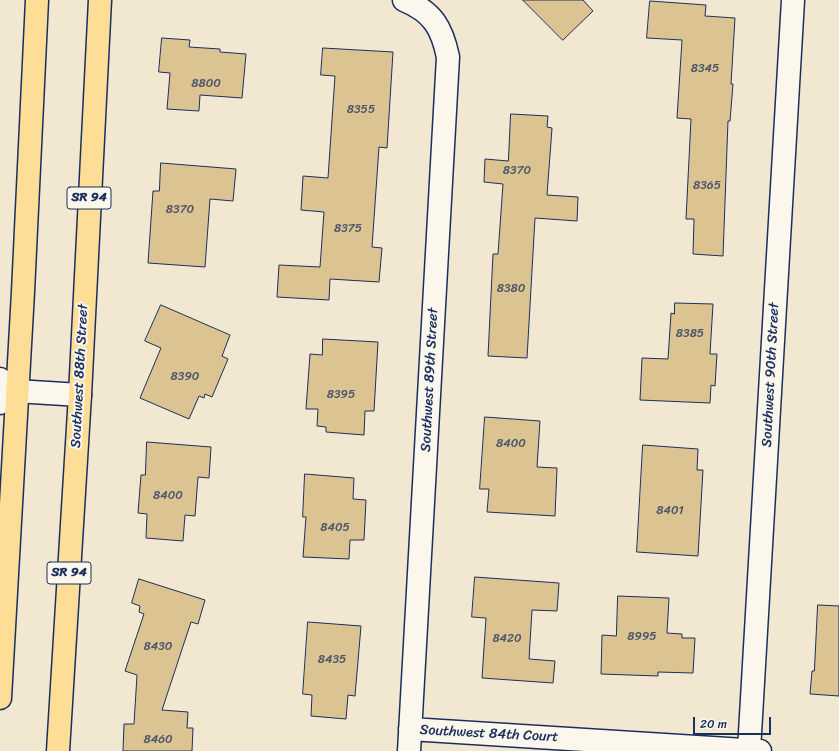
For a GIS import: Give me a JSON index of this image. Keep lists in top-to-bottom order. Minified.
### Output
{"streets":{"main road":["SR 94","Southwest 88th Street"],"street":["Southwest 90th Street","Southwest 89th Street","Southwest 84th Court"]},"crossings":[["Southwest 90th Street","Southwest 84th Court"],["Southwest 89th Street","Southwest 84th Court"]],"house_numbers":["8345","8800","8355","8370","8365","8370","8375","8380","8385","8390","8395","8400","8400","8401","8405","8995","8420","8430","8435","8460"],"scale_bar":"20 m"}
